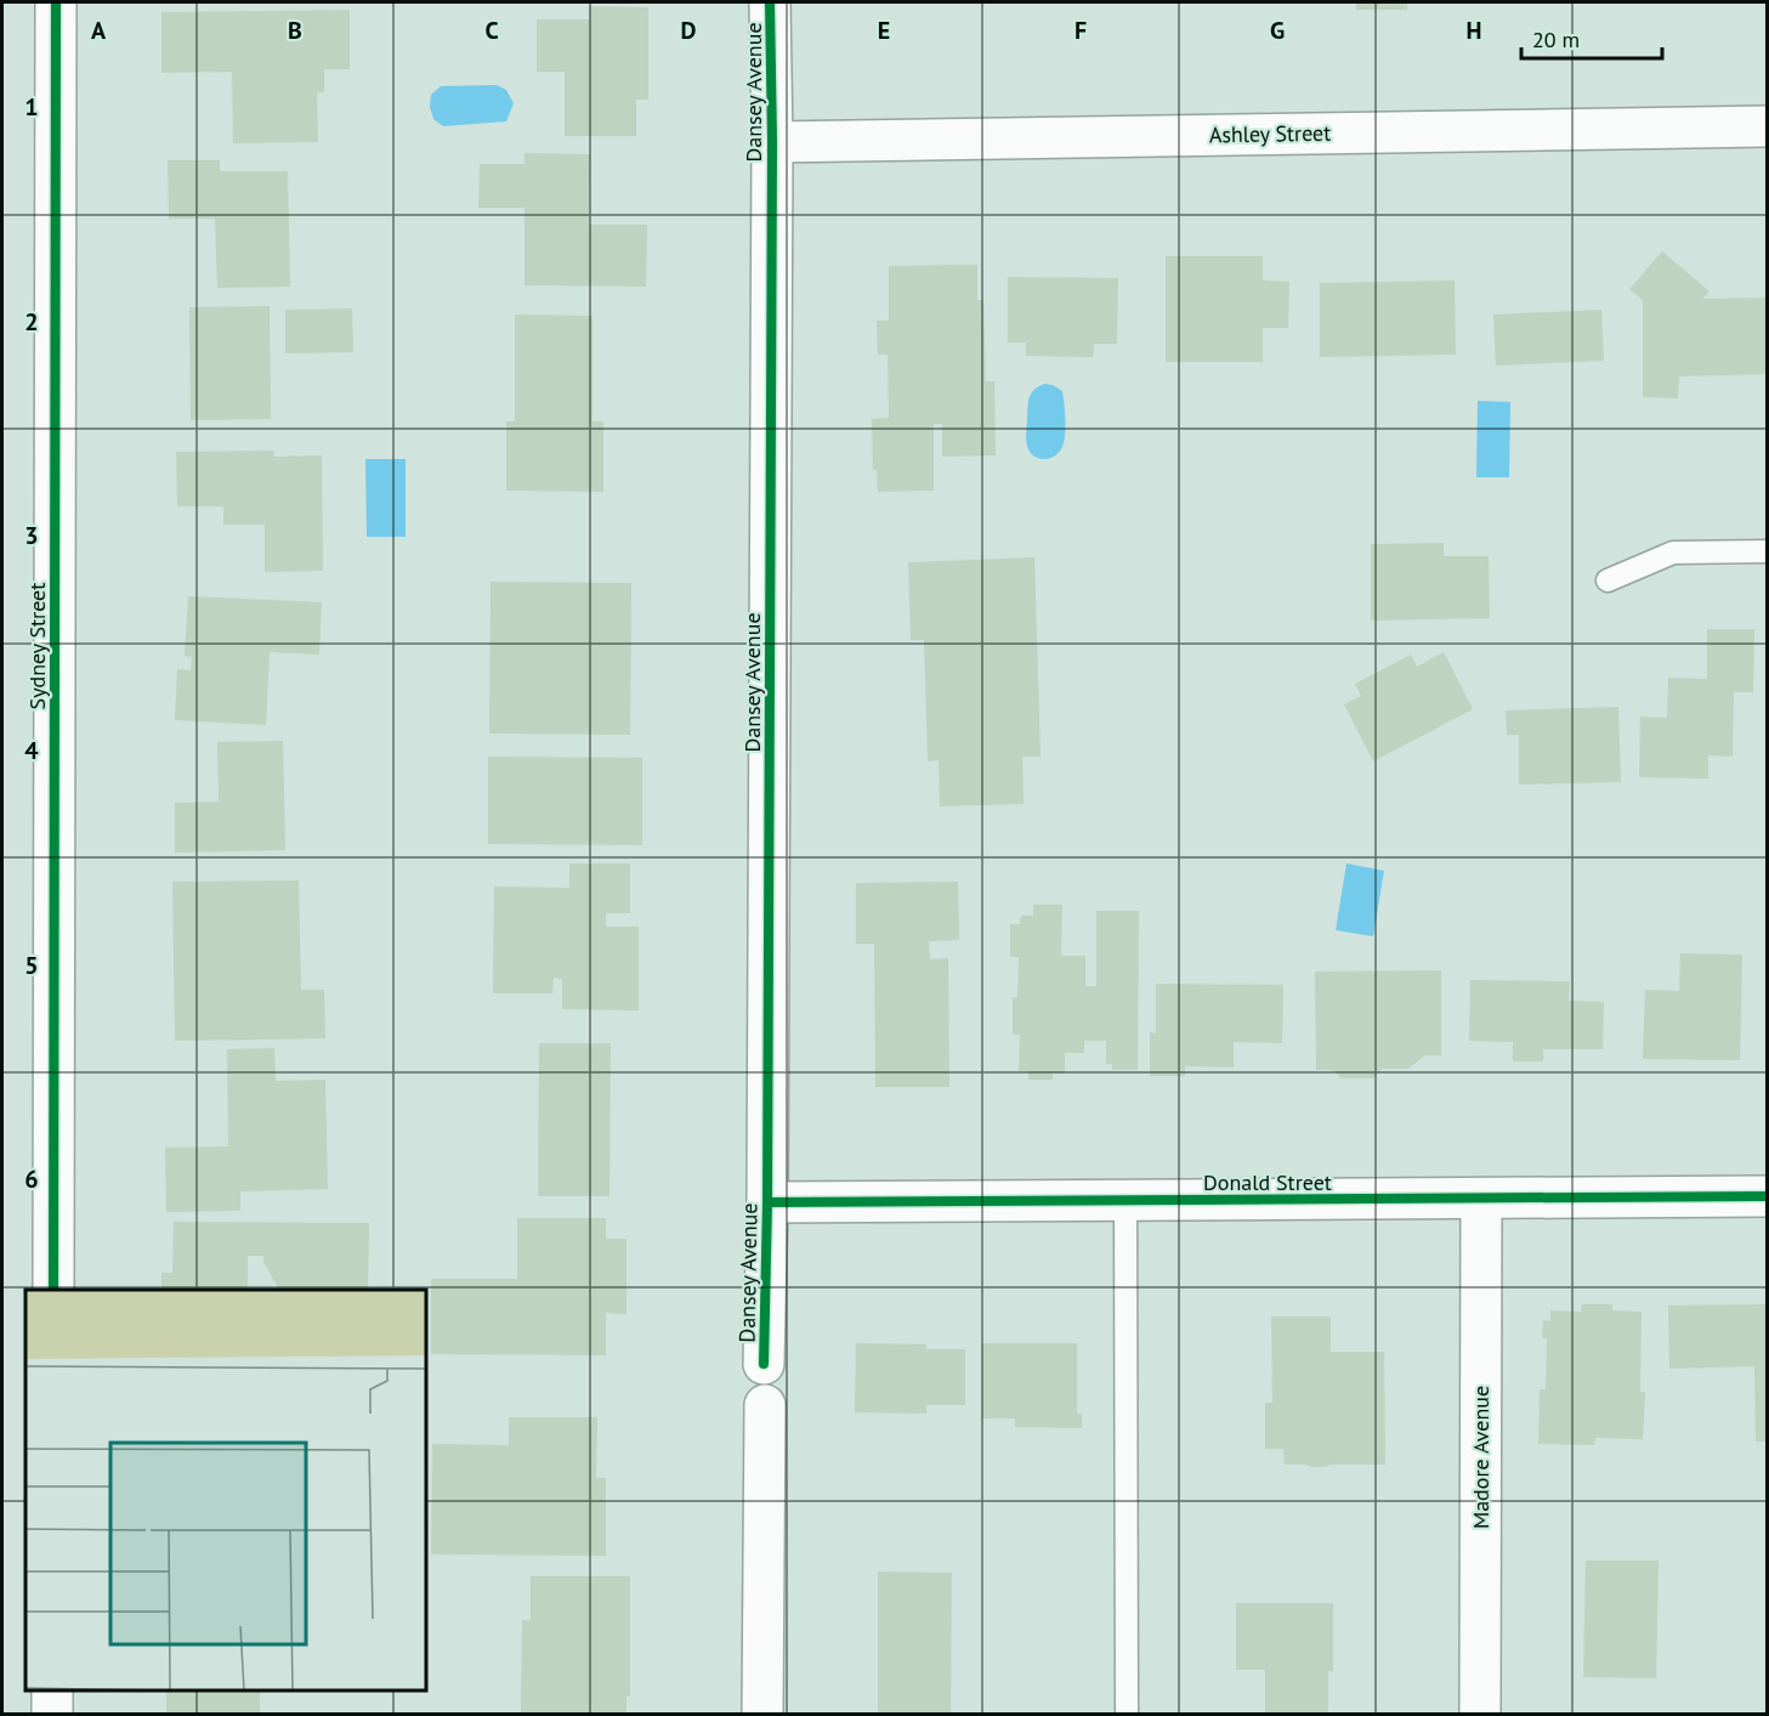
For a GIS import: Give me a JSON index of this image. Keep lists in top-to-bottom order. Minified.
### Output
{"streets":{"street":["Dansey Avenue","Ashley Street","Sydney Street","Donald Street","Madore Avenue"]},"crossings":[["Dansey Avenue","Ashley Street"],["Dansey Avenue","Donald Street"],["Donald Street","Madore Avenue"]],"scale_bar":"20 m","grid":{"columns":["A","B","C","D","E","F","G","H"],"rows":["1","2","3","4","5","6"]}}
